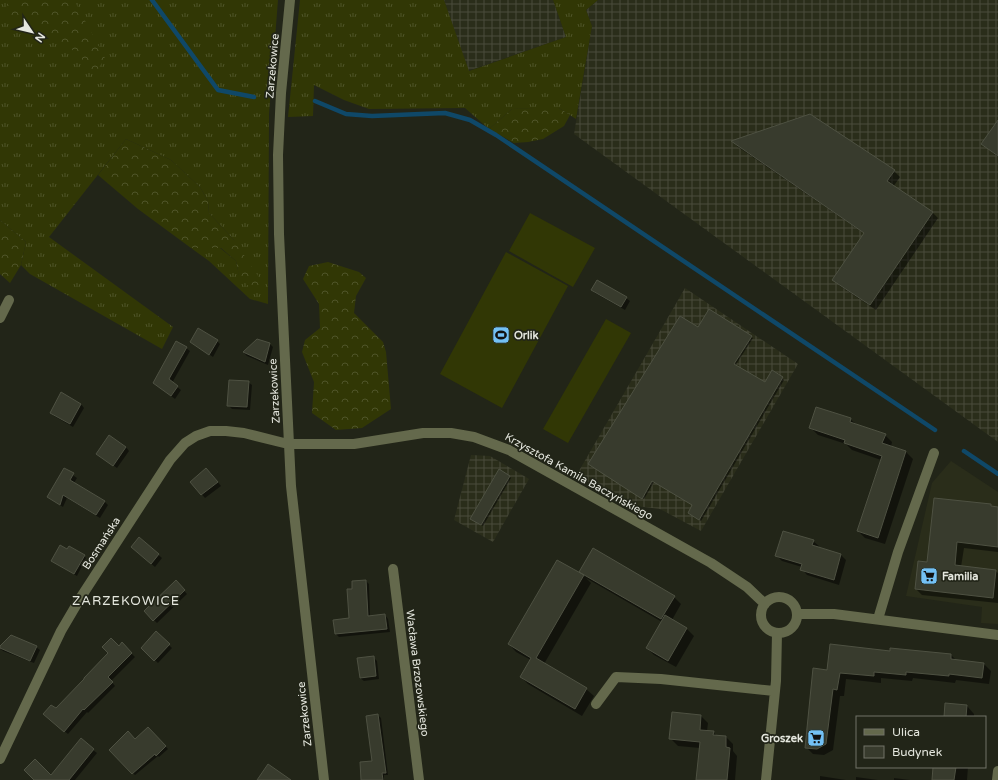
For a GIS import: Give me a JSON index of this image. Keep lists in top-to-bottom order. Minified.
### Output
{"streets":{"street":["Zarzekowice","Krzysztofa Kamila Baczyńskiego","Bosmańska","Wacława Brzozowskiego"]},"crossings":[["Zarzekowice","Krzysztofa Kamila Baczyńskiego"],["Zarzekowice","Bosmańska"],["Krzysztofa Kamila Baczyńskiego","Bosmańska"]],"districts":["ZARZEKOWICE"],"places":{"sports":["Orlik"],"supermarket":["Familia","Groszek"]},"legend":["Ulica","Budynek"],"north":"bottom right"}
